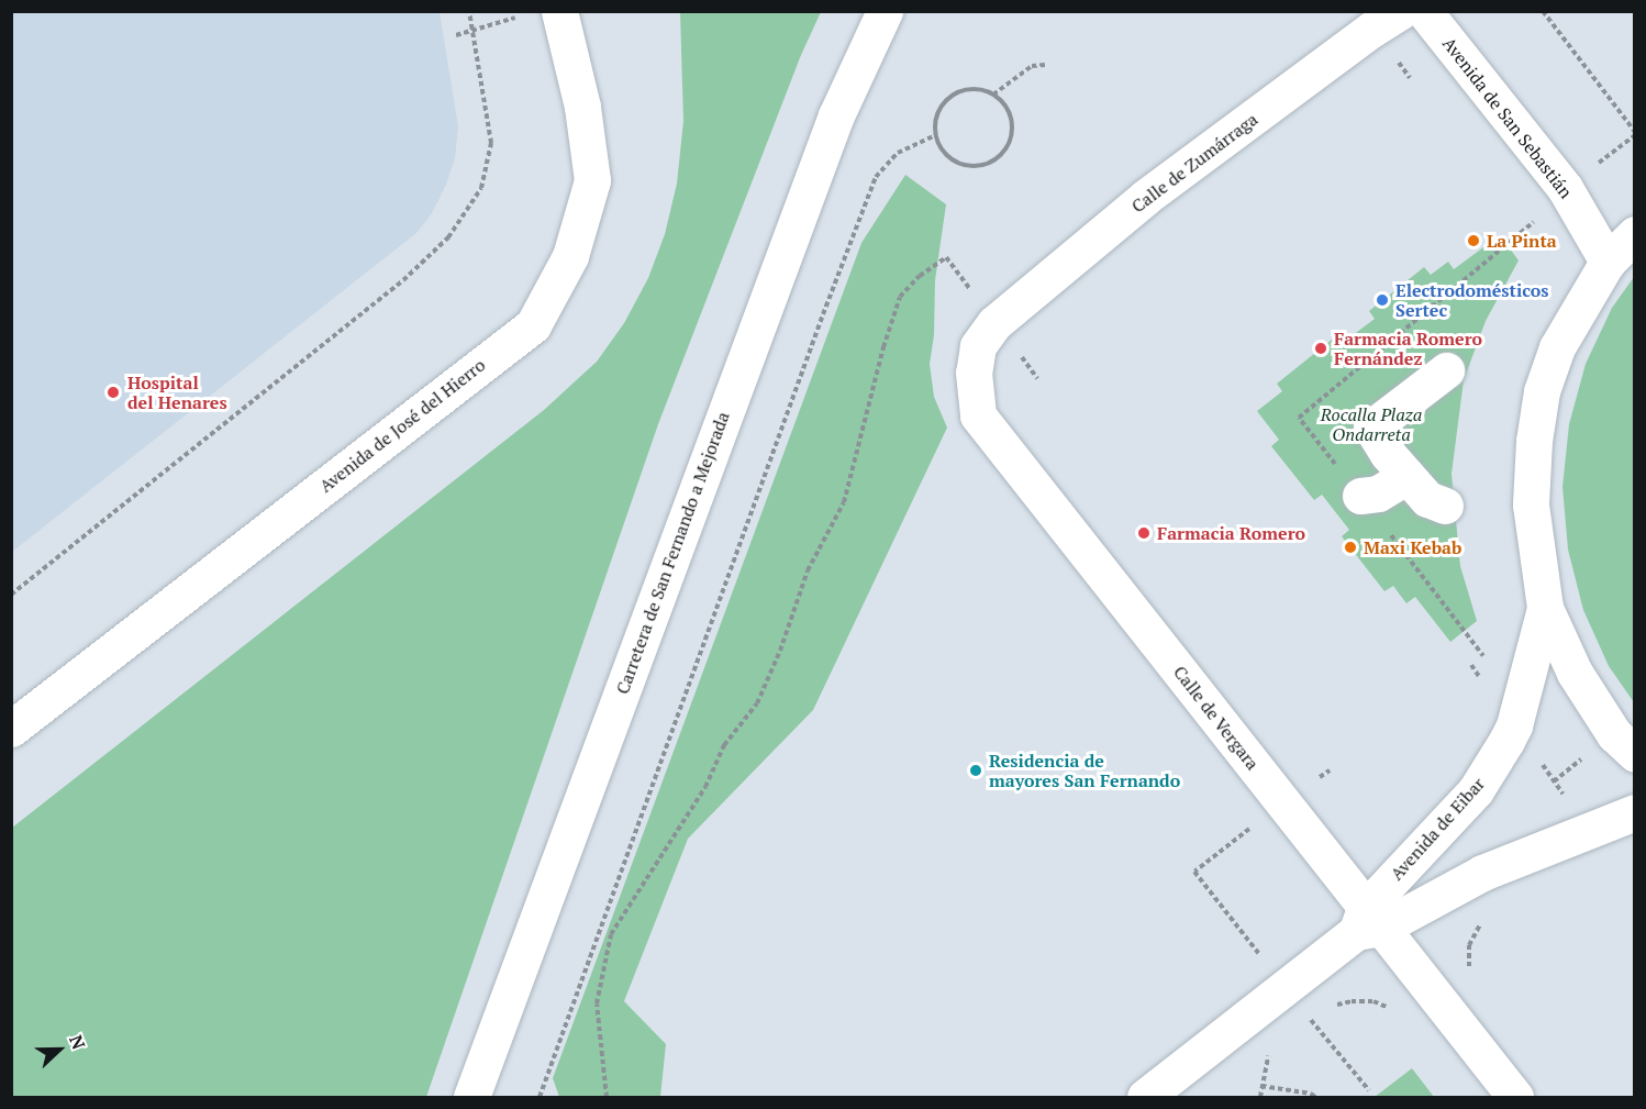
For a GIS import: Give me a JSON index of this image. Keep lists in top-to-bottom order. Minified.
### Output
{"streets":{"street":["Avenida de San Sebastián","Calle de Zumárraga","Avenida de José del Hierro","Carretera de San Fernando a Mejorada","Calle de Vergara","Avenida de Eibar"]},"crossings":[["Calle de Zumárraga","Calle de Vergara"],["Calle de Vergara","Avenida de Eibar"]],"parks":["Rocalla Plaza Ondarreta"],"places":["La Pinta","Electrodomésticos Sertec","Farmacia Romero Fernández","Hospital del Henares","Farmacia Romero","Maxi Kebab","Residencia de mayores San Fernando"],"north":"right"}
